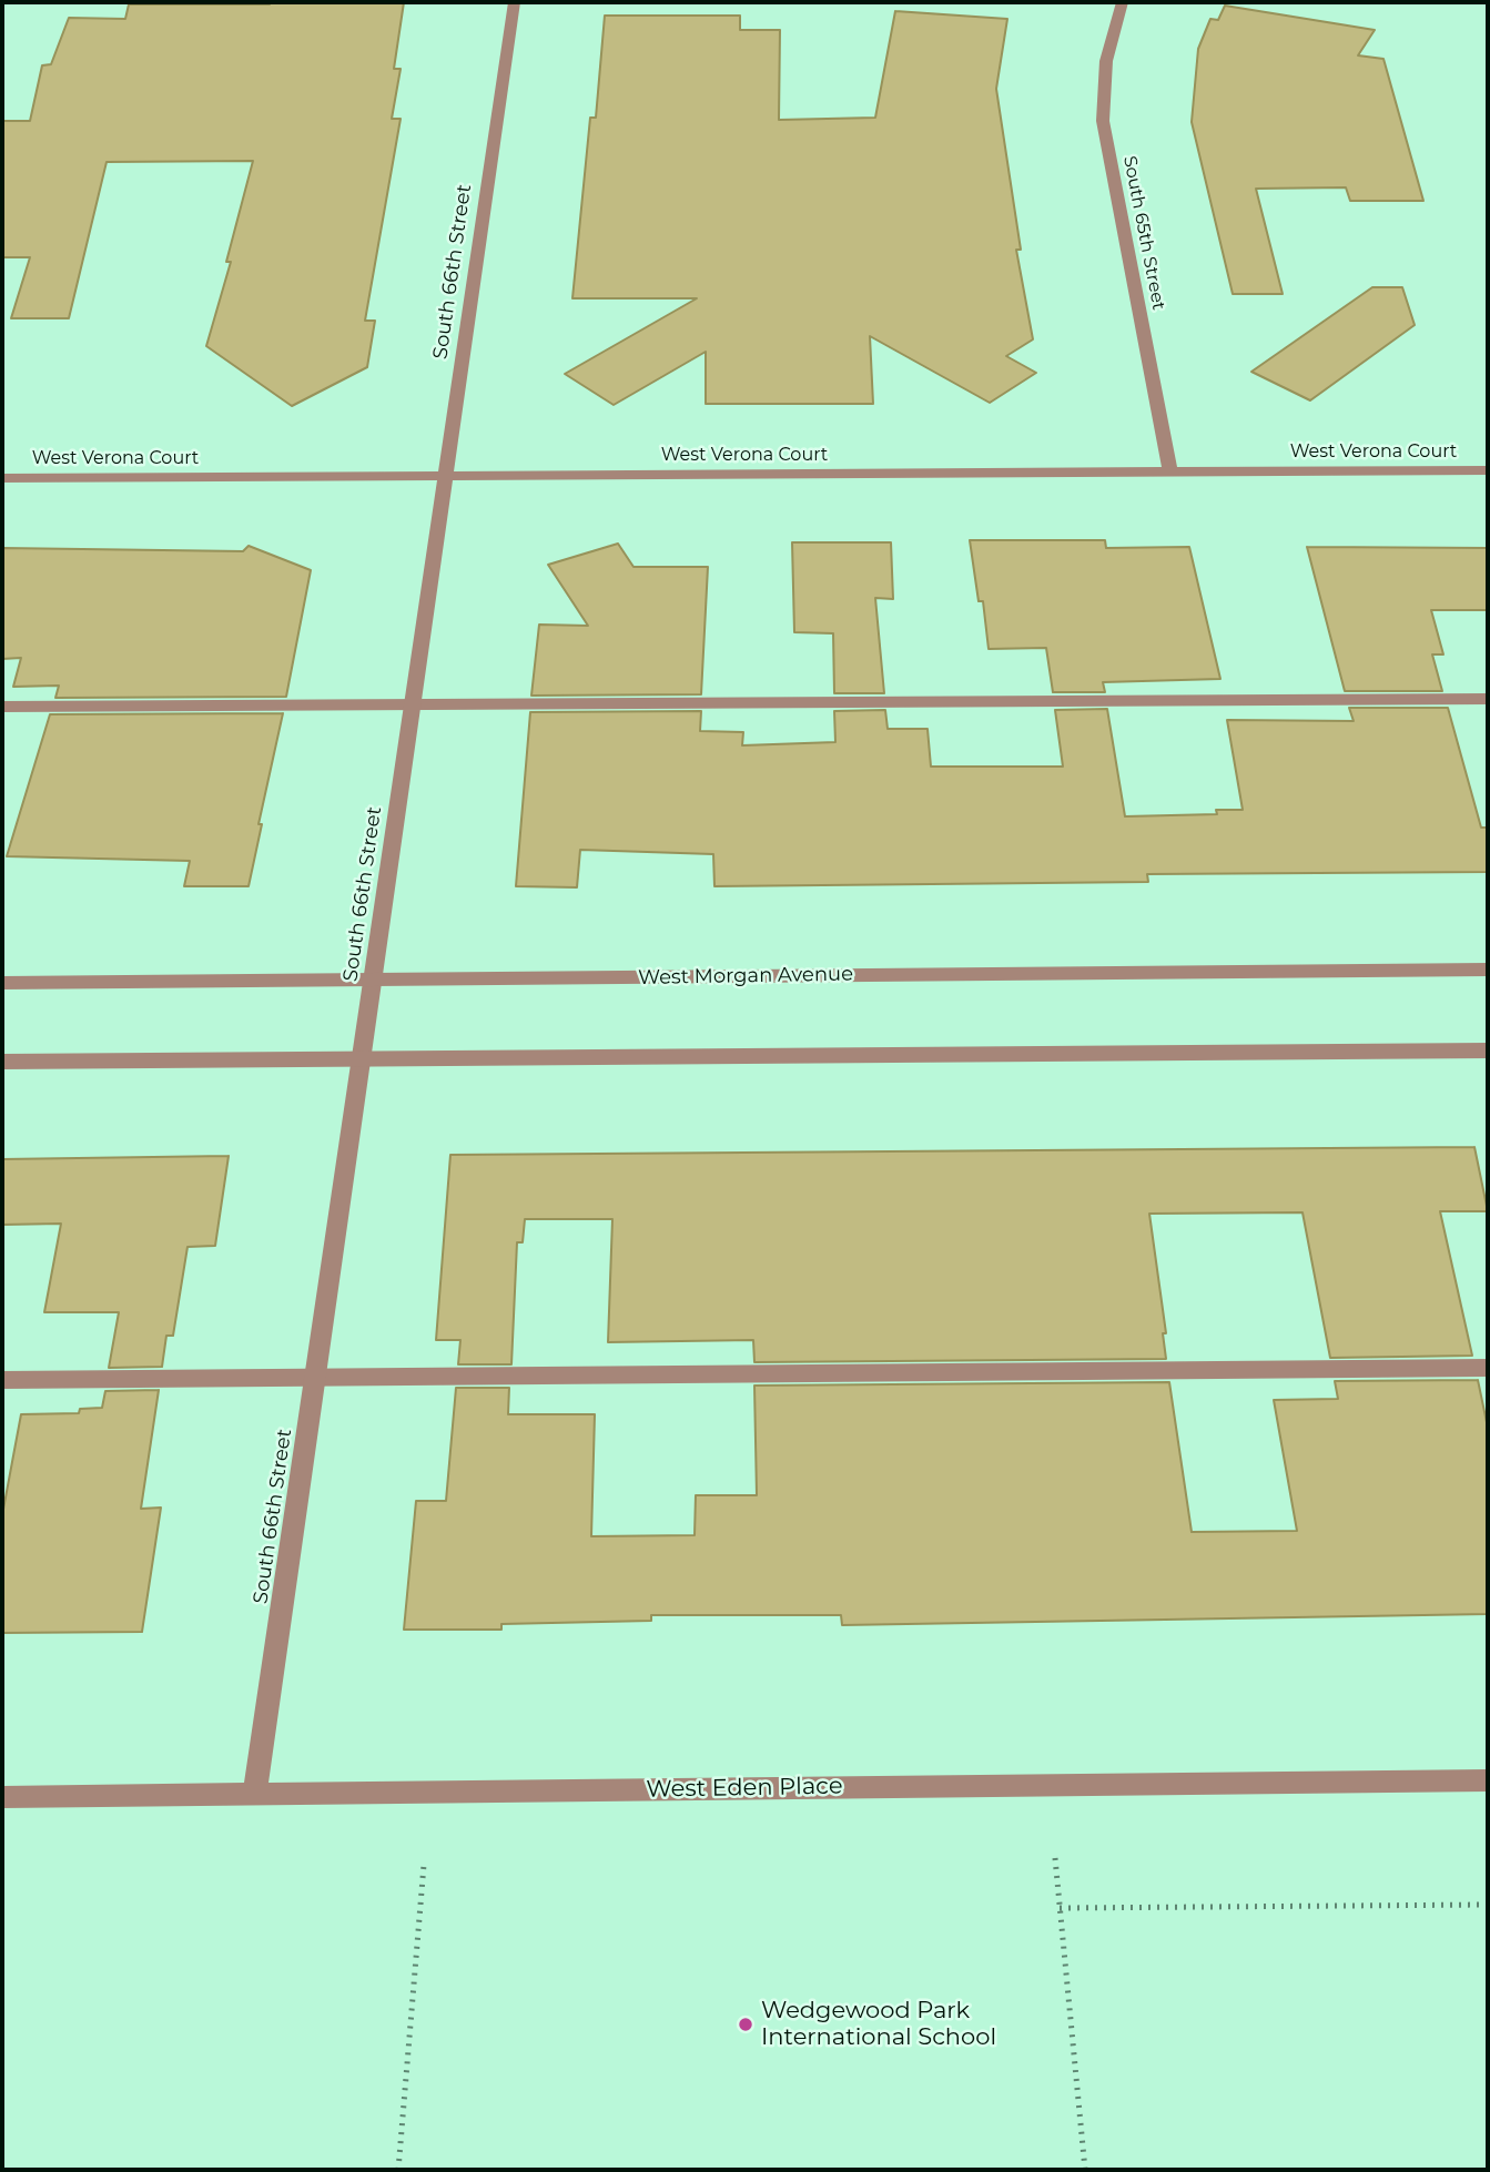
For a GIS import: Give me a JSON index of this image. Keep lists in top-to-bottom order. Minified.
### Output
{"streets":{"street":["South 65th Street","South 66th Street","West Verona Court","West Morgan Avenue","West Eden Place"]},"crossings":[["South 65th Street","West Verona Court"],["South 66th Street","West Verona Court"],["South 66th Street","West Morgan Avenue"],["South 66th Street","West Eden Place"]],"places":["Wedgewood Park International School"]}
